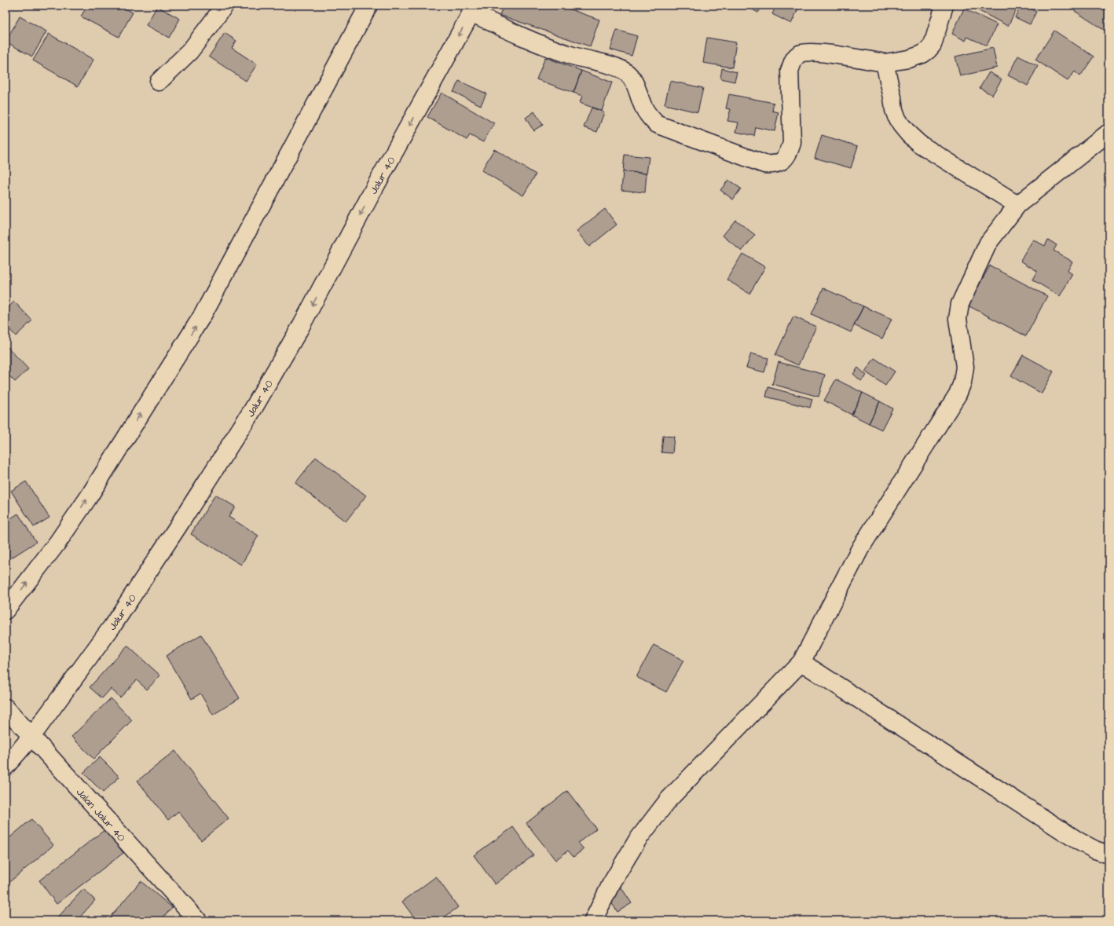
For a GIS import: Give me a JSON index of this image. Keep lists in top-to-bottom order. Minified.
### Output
{"streets":{"main road":["Jalur 40","Jalan Jalur 40"]},"crossings":[["Jalur 40","Jalan Jalur 40"]]}
